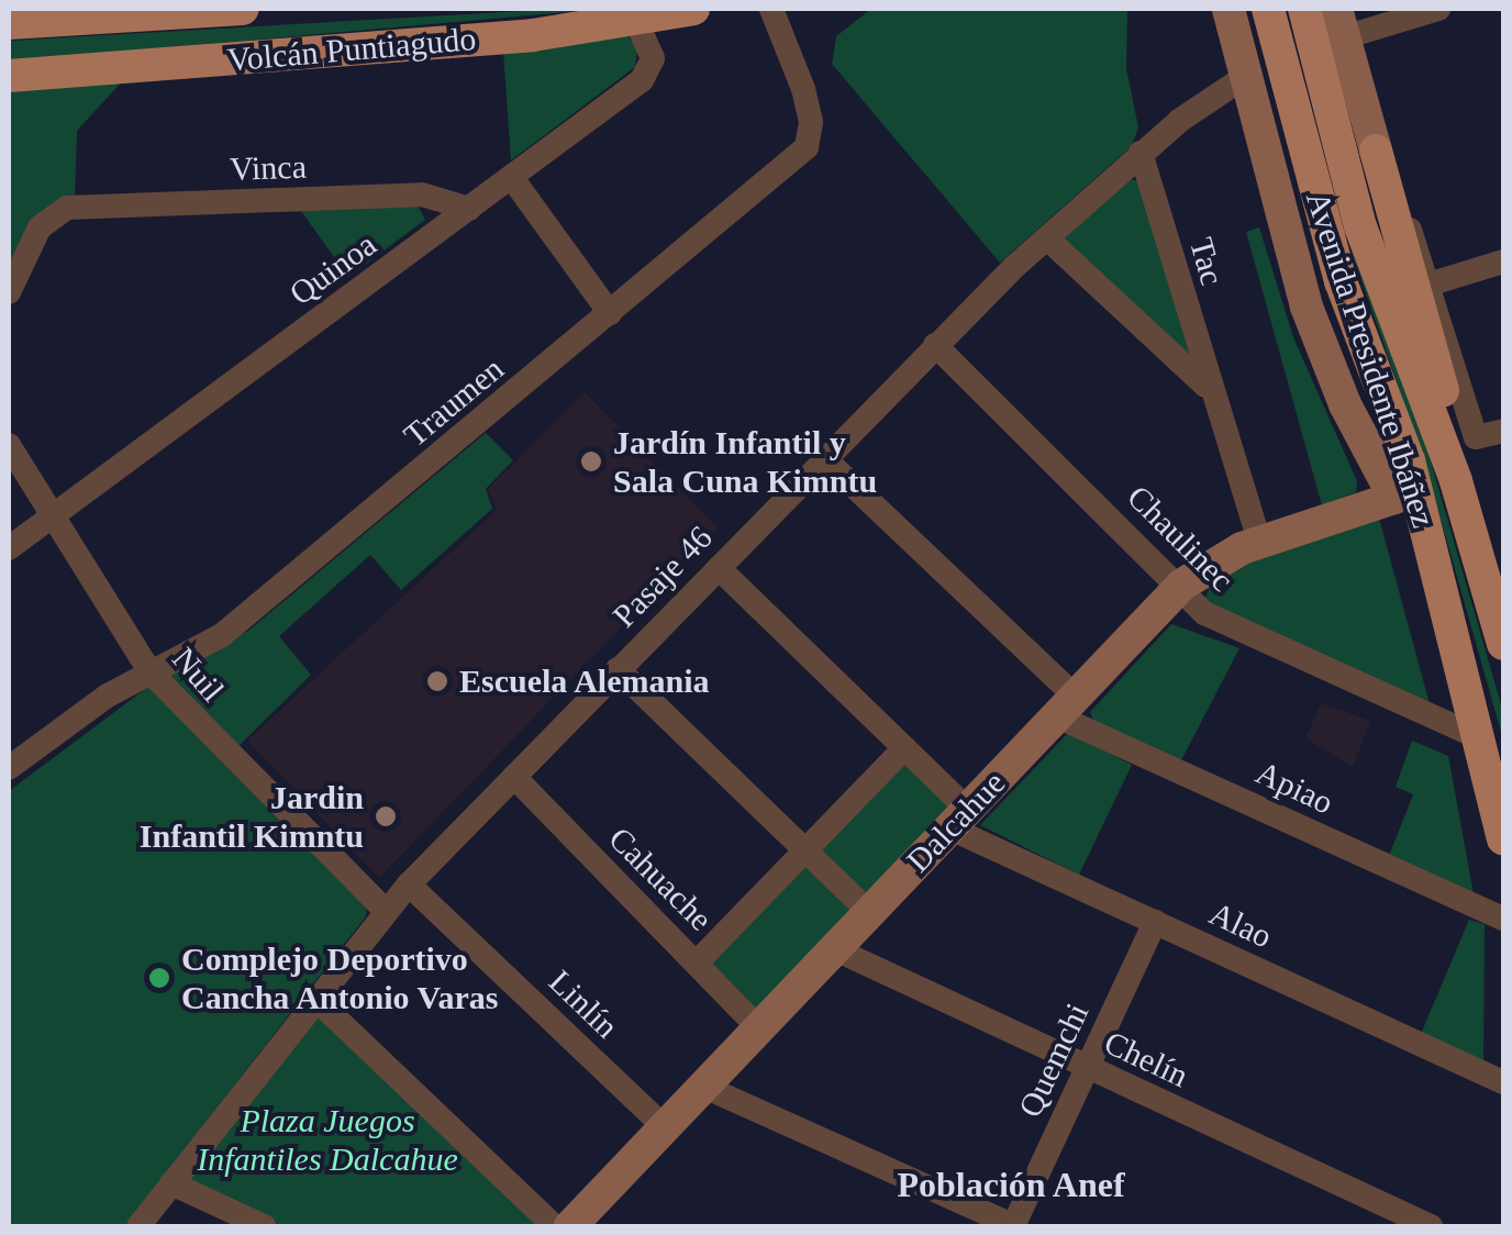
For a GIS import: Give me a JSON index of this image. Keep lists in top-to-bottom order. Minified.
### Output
{"streets":{"main road":["Volcán Puntiagudo","Avenida Presidente Ibáñez"],"street":["Vinca","Tac","Quinoa","Traumen","Chaulinec","Pasaje 46","Nuil","Apiao","Dalcahue","Cahuache","Alao","Linlín","Chelín","Quemchi"]},"crossings":[["Volcán Puntiagudo","Quinoa"],["Vinca","Quinoa"],["Tac","Pasaje 46"],["Tac","Dalcahue"],["Quinoa","Nuil"],["Avenida Presidente Ibáñez","Chaulinec"],["Avenida Presidente Ibáñez","Pasaje 46"],["Avenida Presidente Ibáñez","Dalcahue"],["Traumen","Nuil"],["Chaulinec","Pasaje 46"],["Chaulinec","Dalcahue"],["Pasaje 46","Nuil"],["Pasaje 46","Apiao"],["Pasaje 46","Cahuache"],["Pasaje 46","Alao"],["Pasaje 46","Linlín"],["Apiao","Dalcahue"],["Dalcahue","Cahuache"],["Dalcahue","Alao"],["Dalcahue","Linlín"],["Dalcahue","Chelín"],["Alao","Quemchi"],["Chelín","Quemchi"]],"districts":["Población Anef"],"parks":["Plaza Juegos Infantiles Dalcahue"],"places":["Jardín Infantil y Sala Cuna Kimntu","Escuela Alemania","Jardin Infantil Kimntu","Complejo Deportivo Cancha Antonio Varas"]}
